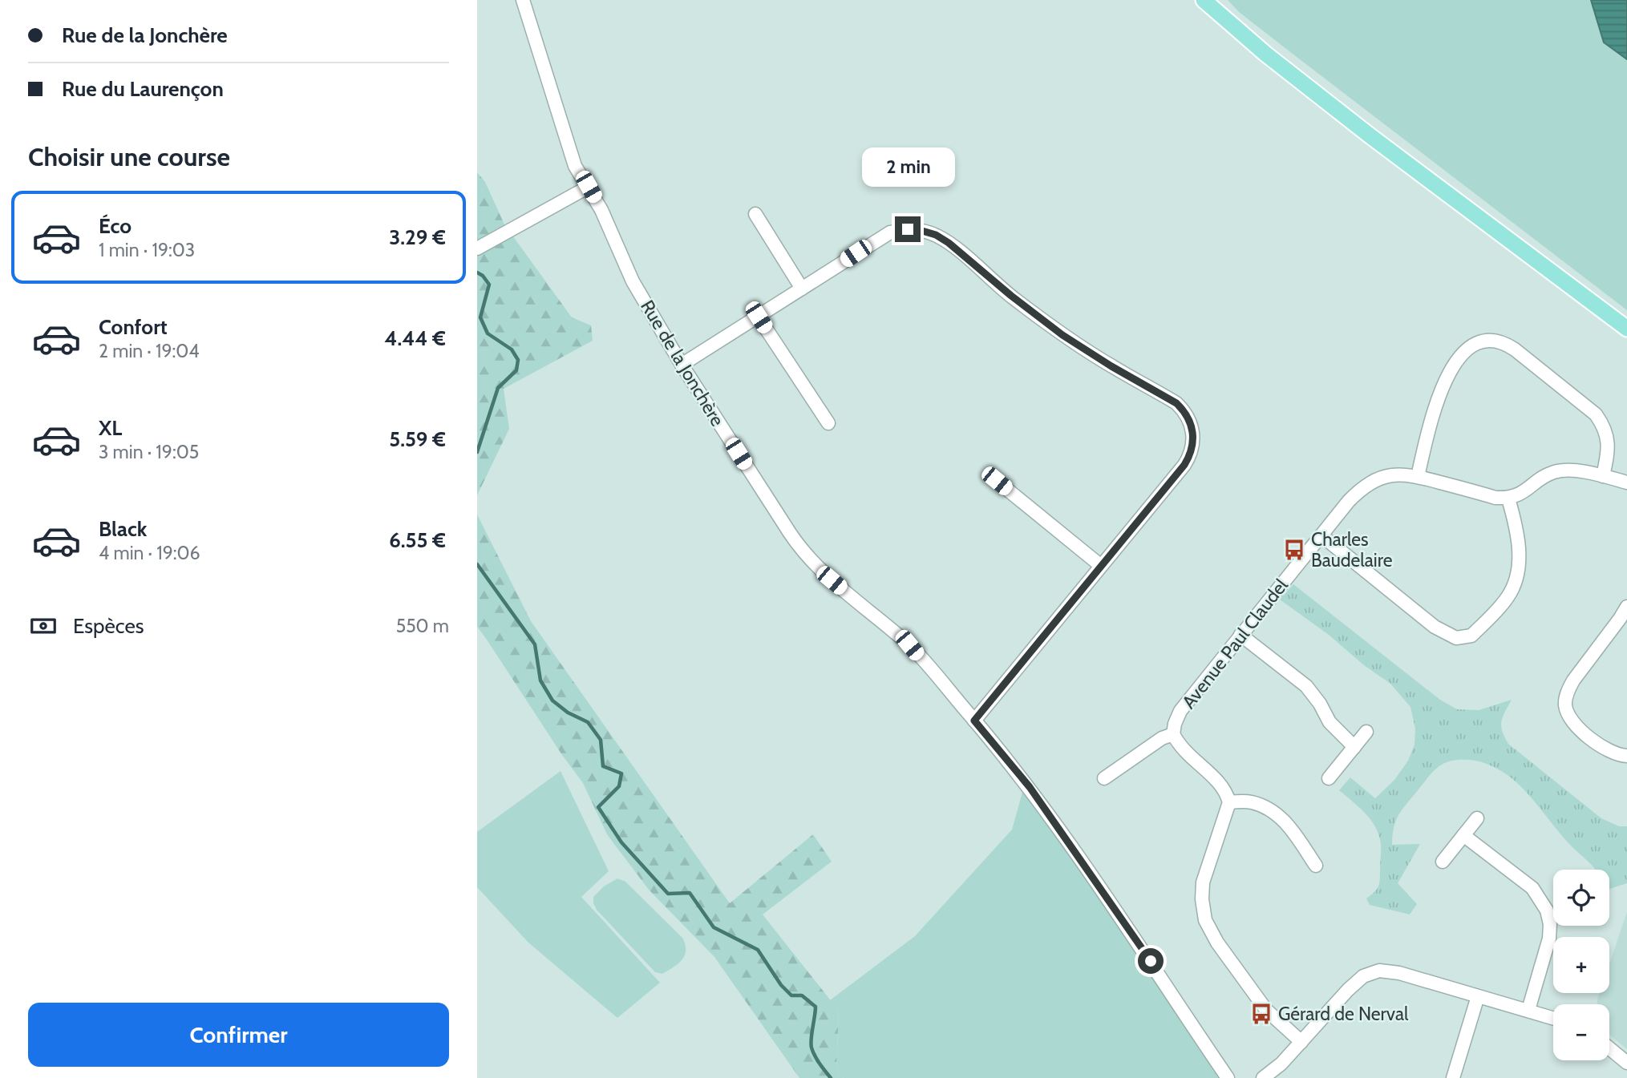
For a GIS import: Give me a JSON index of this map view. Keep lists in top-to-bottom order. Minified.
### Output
{"streets":{"street":["Rue de la Jonchère","Avenue Paul Claudel"]},"places":{"bus stop":["Charles Baudelaire","Gérard de Nerval"]},"page":{"banner":["Rue de la Jonchère","Rue du Laurençon"],"heading":"Choisir une course","bubble":"2 min","list":[{"name":"Éco","note":"1 min · 19:03","value":"3.29 €"},{"name":"Confort","note":"2 min · 19:04","value":"4.44 €"},{"name":"XL","note":"3 min · 19:05","value":"5.59 €"},{"name":"Black","note":"4 min · 19:06","value":"6.55 €"}],"pay":["Espèces","550 m"],"map_buttons":["+","−"],"buttons":"Confirmer"}}
